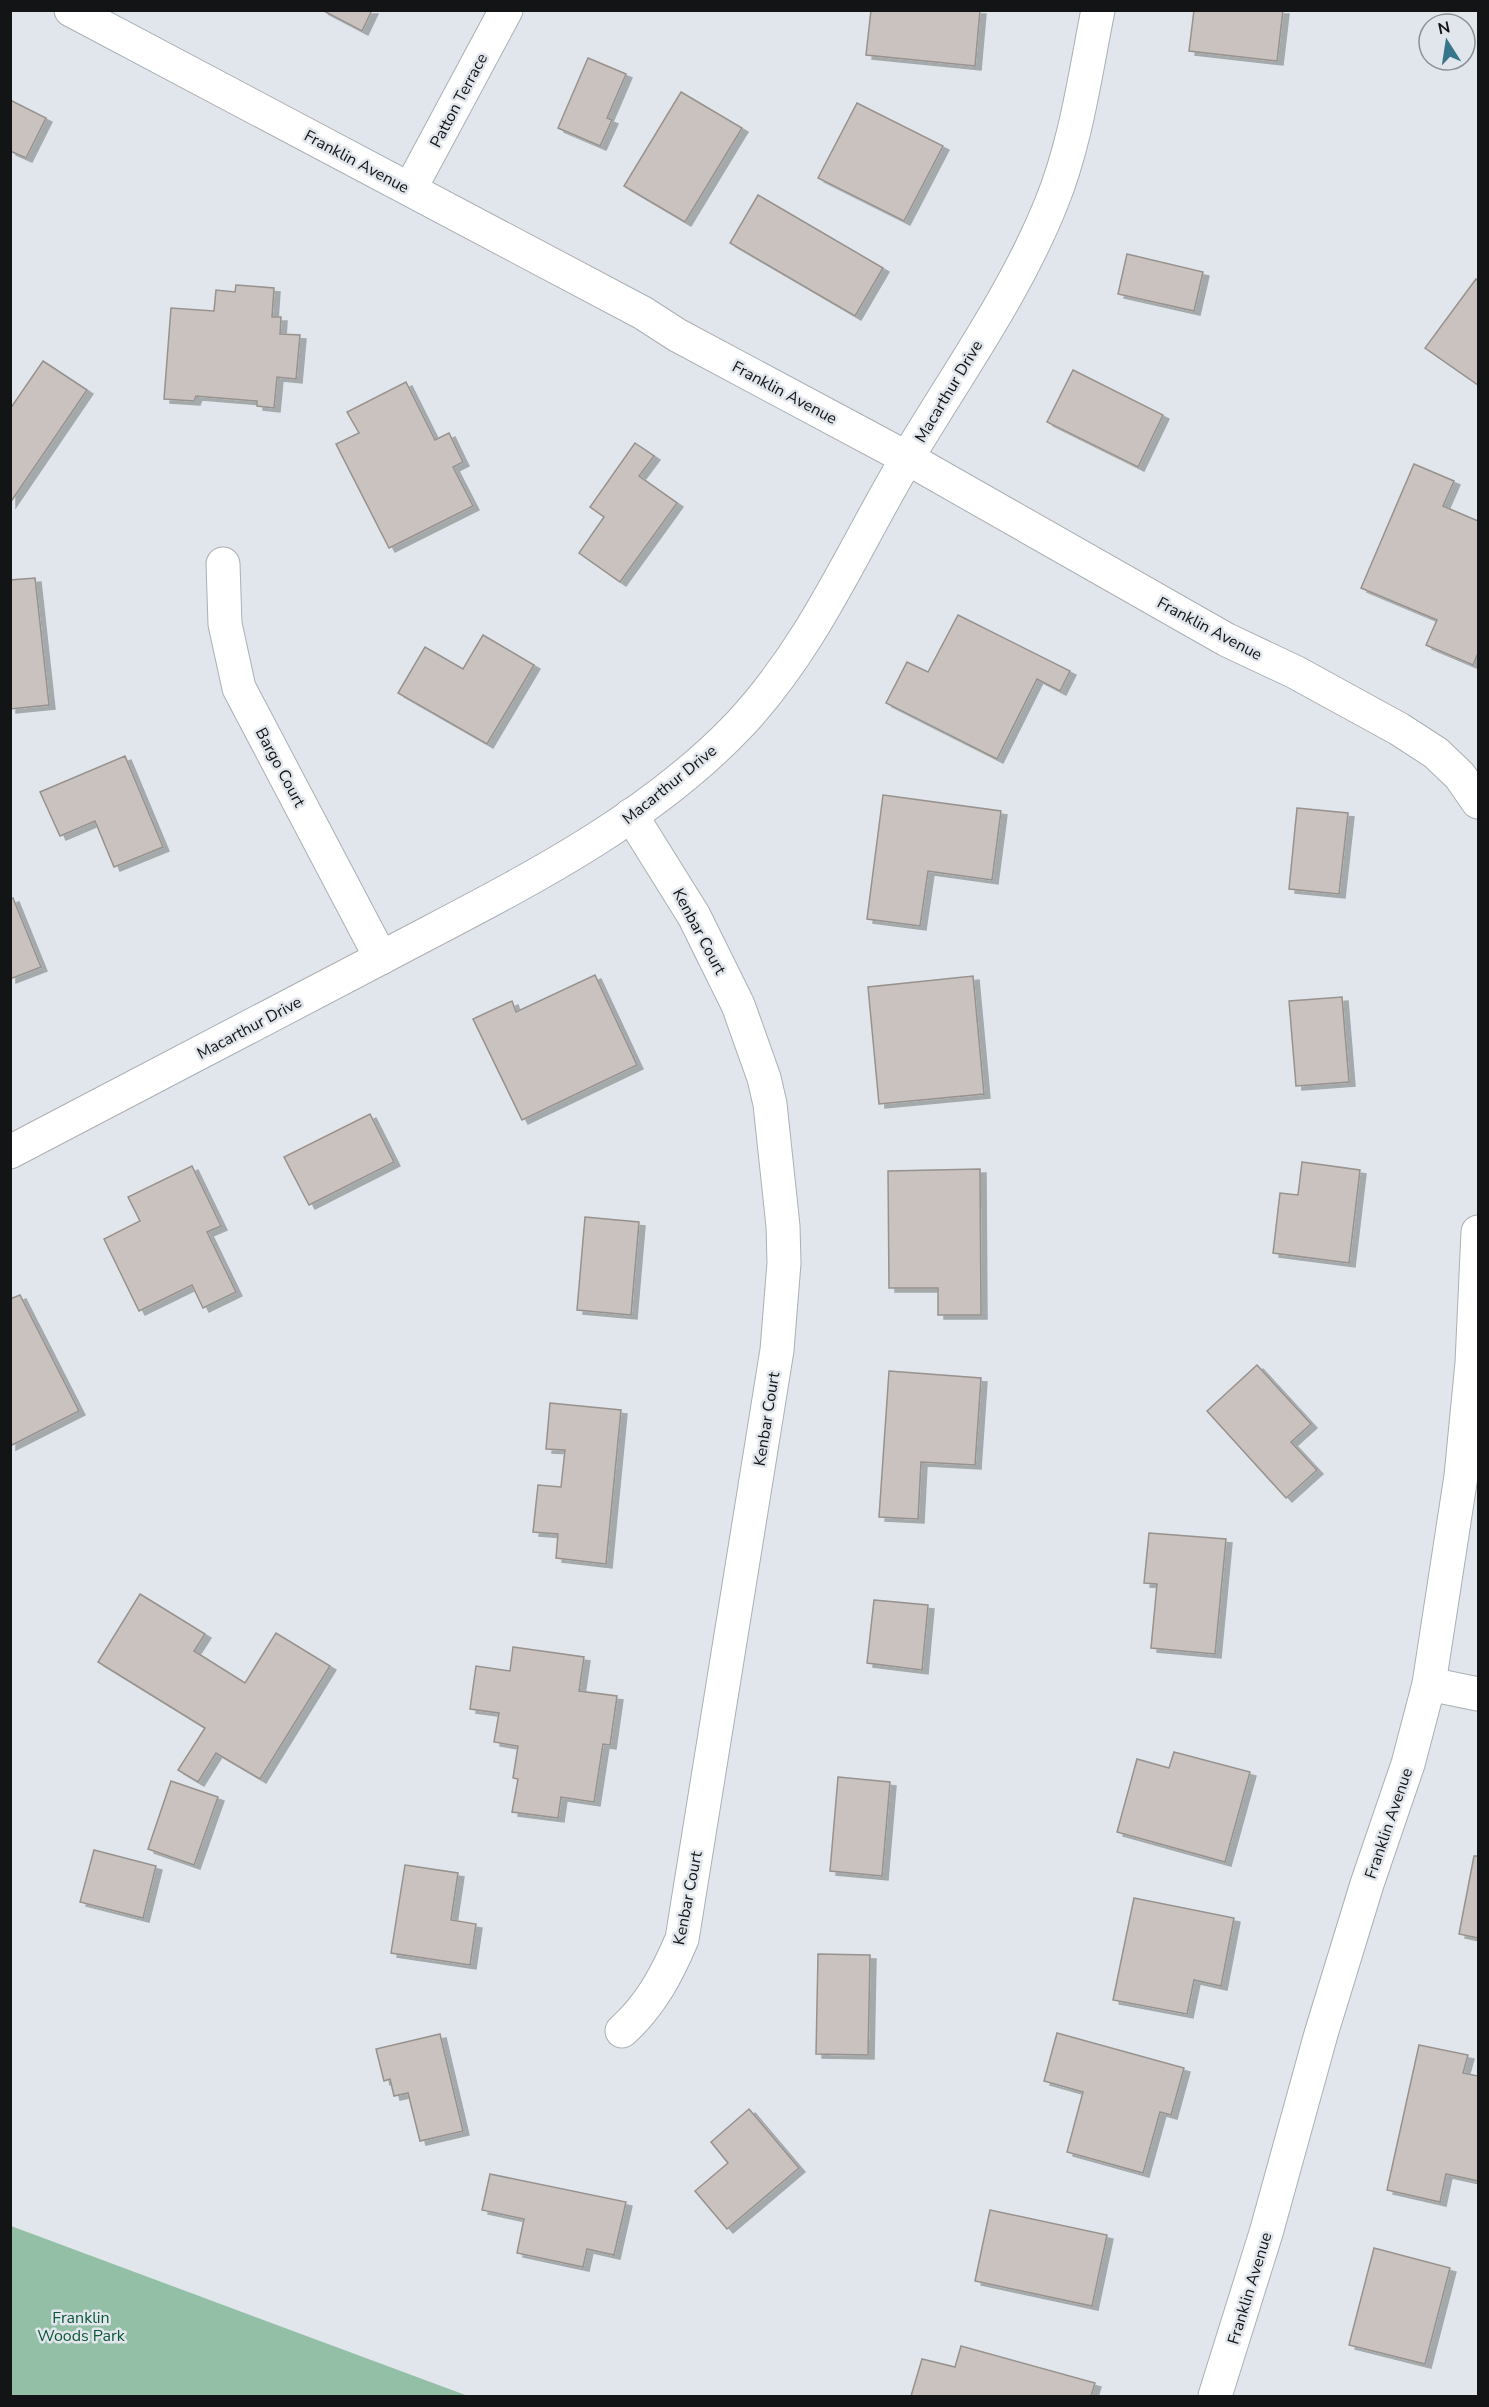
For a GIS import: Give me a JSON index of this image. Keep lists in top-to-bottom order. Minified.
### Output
{"streets":{"street":["Patton Terrace","Franklin Avenue","Macarthur Drive","Bargo Court","Kenbar Court"]},"crossings":[["Patton Terrace","Franklin Avenue"],["Franklin Avenue","Macarthur Drive"],["Macarthur Drive","Bargo Court"],["Macarthur Drive","Kenbar Court"]],"parks":["Franklin Woods Park"],"north":"top"}
